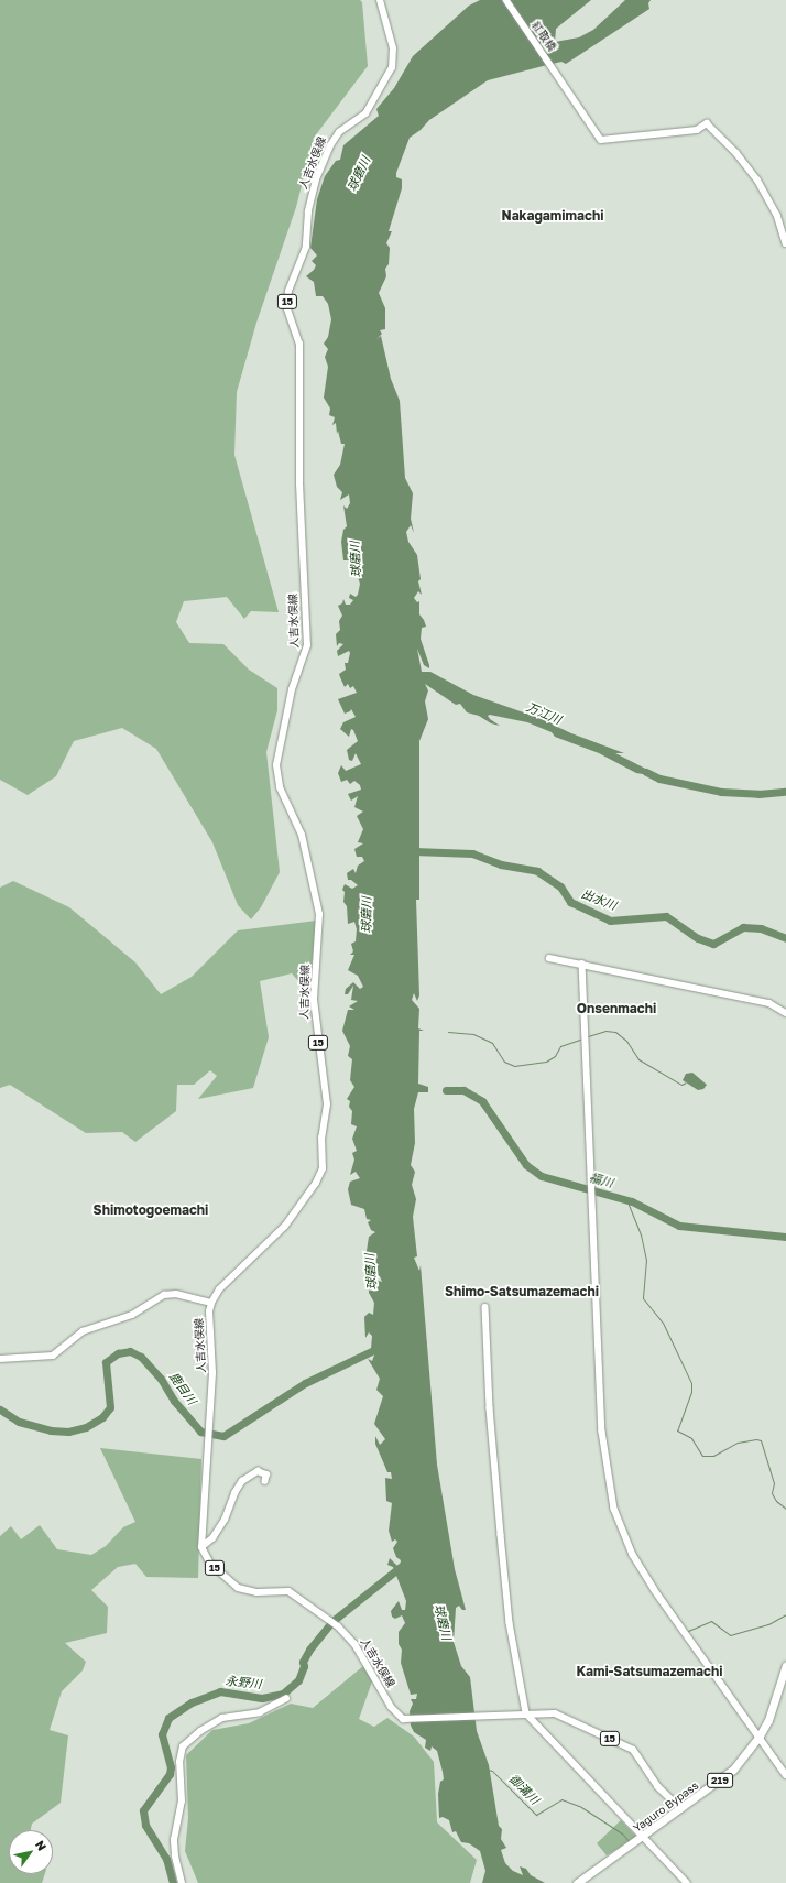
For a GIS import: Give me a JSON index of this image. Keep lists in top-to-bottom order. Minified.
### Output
{"streets":{"highway":["219","Yaguro Bypass"],"main road":["人吉水俣線","15"],"street":["紅取橋"]},"crossings":[["人吉水俣線","Yaguro Bypass"]],"districts":["Nakagamimachi","Onsenmachi","Shimotogoemachi","Shimo-Satsumazemachi","Kami-Satsumazemachi"],"water":["球磨川","万江川","出水川","福川","鹿目川","永野川","御溝川"],"north":"top right"}
